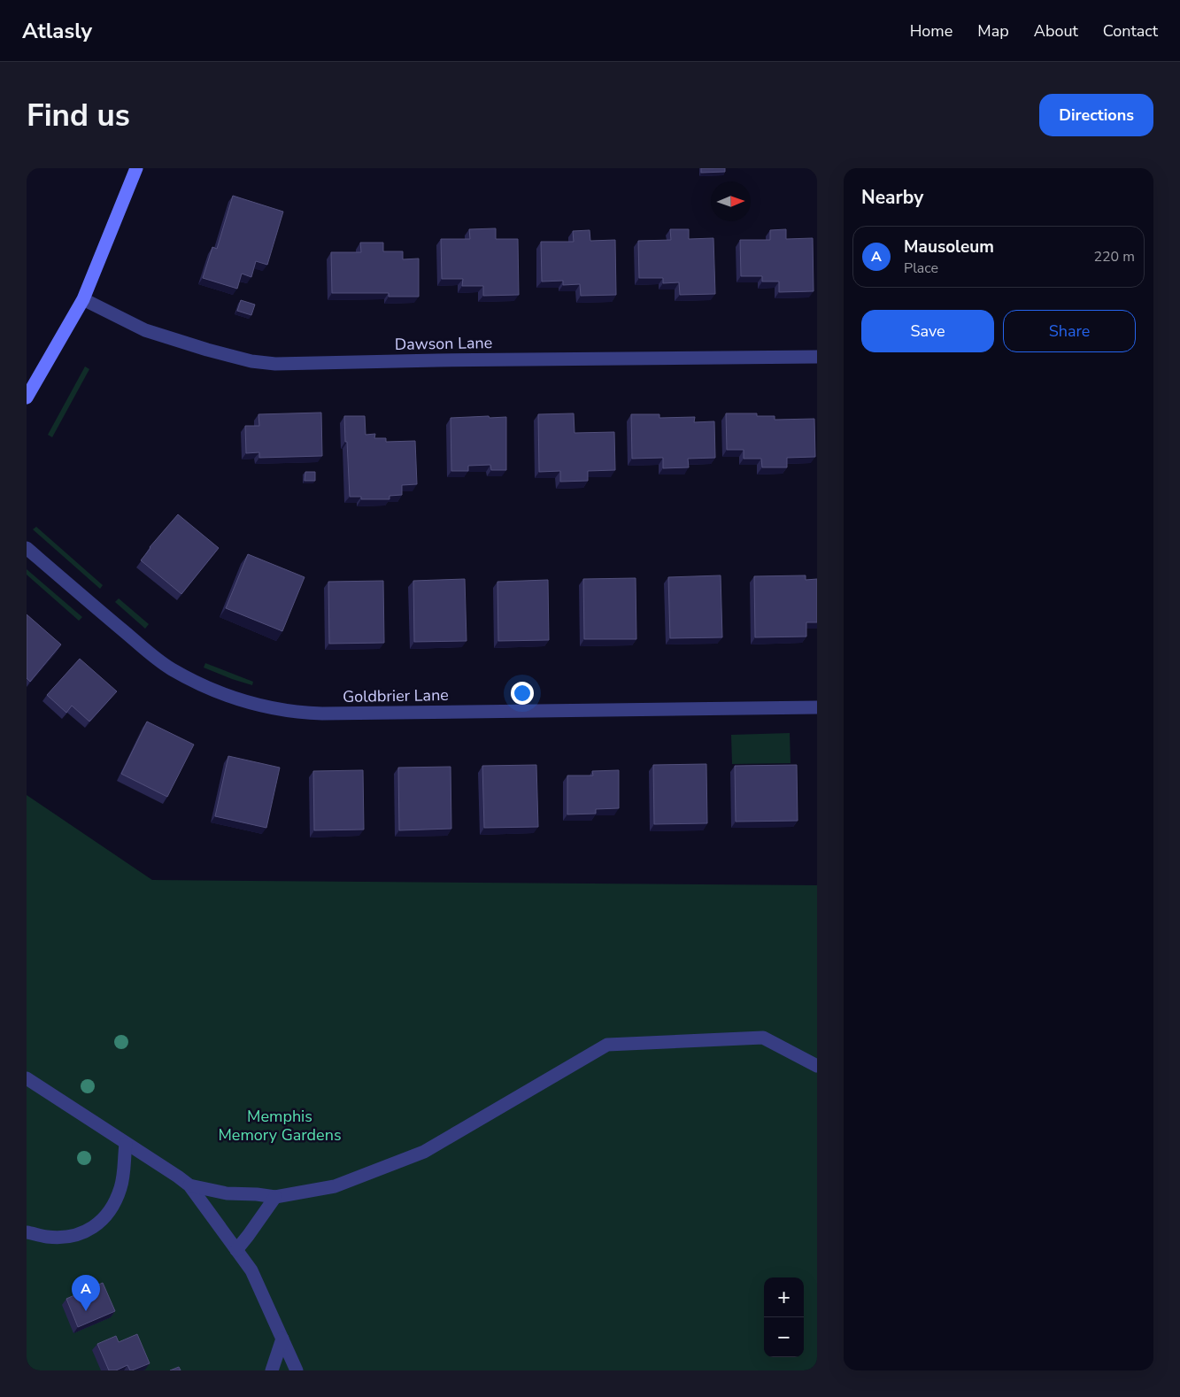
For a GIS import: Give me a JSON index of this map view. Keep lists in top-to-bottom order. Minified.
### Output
{"streets":{"street":["Dawson Lane","Goldbrier Lane"]},"parks":["Memphis Memory Gardens"],"north":"right","page":{"header":"Atlasly","nav":["Home","Map","About","Contact"],"buttons":["Directions",["Save","Share"]],"title":"Find us","heading":"Nearby","list":[{"mark":"A","name":"Mausoleum","note":"Place","value":"220 m"}],"pins":"A","map_buttons":["+","−"]}}
